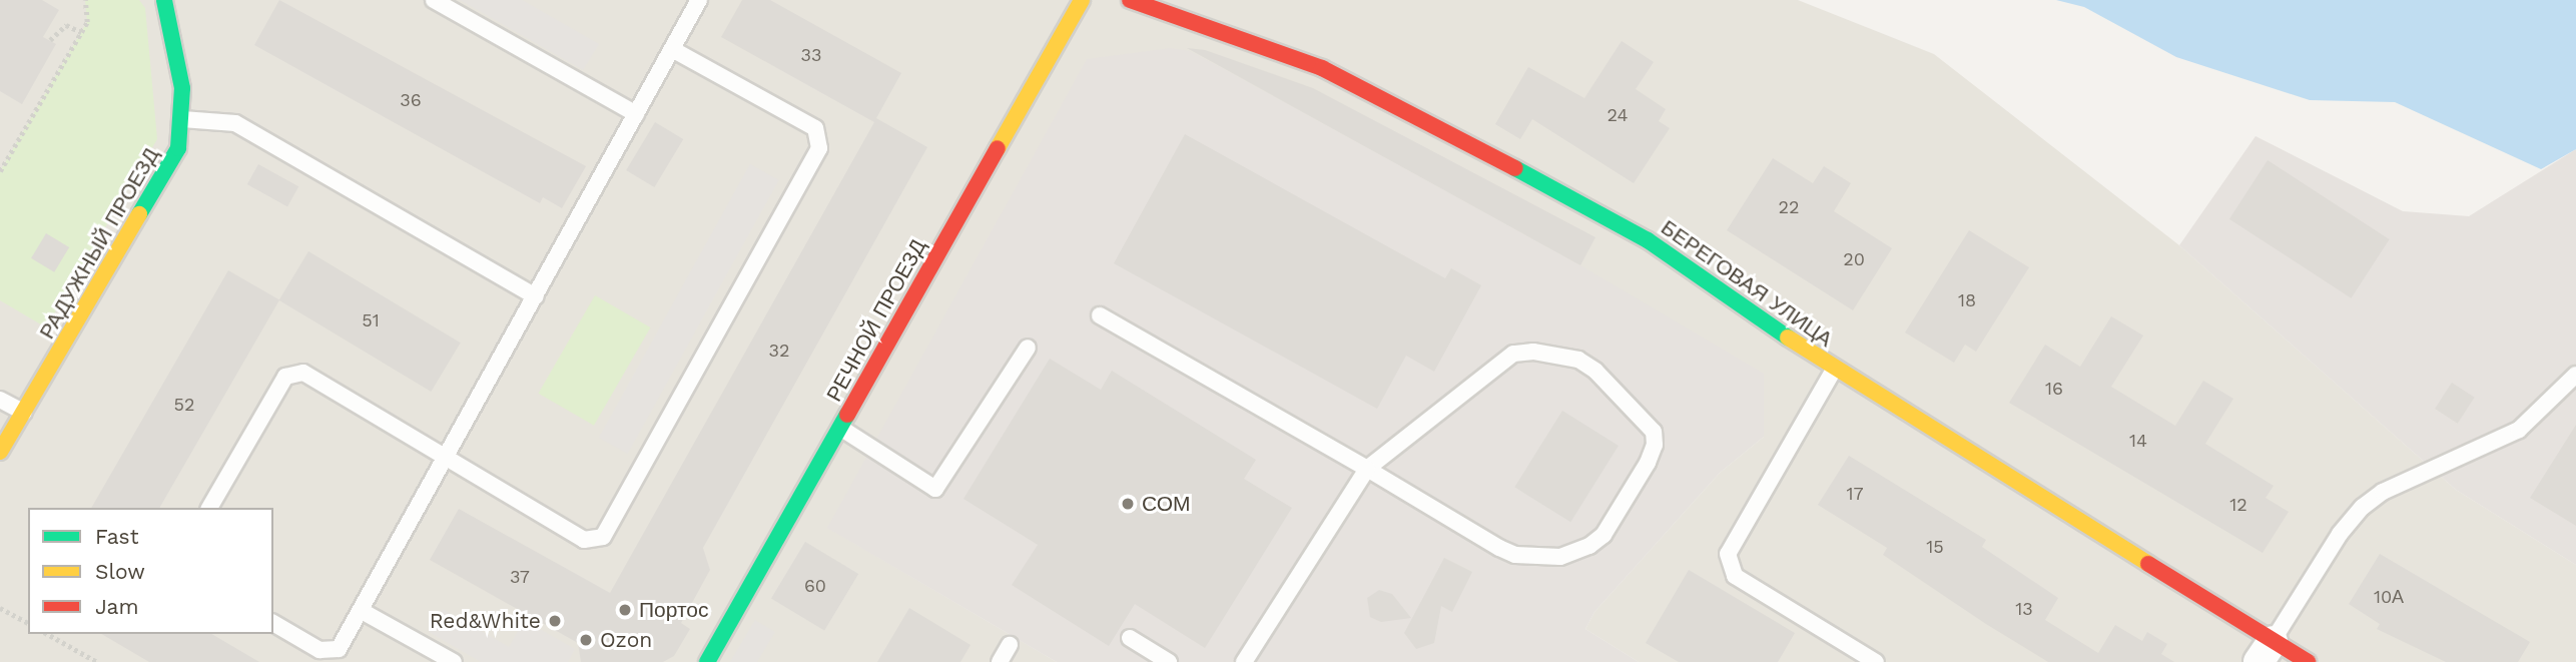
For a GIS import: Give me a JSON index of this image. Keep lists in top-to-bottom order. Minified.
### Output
{"streets":{"street":["РАДУЖНЫЙ ПРОЕЗД","БЕРЕГОВАЯ УЛИЦА","РЕЧНОЙ ПРОЕЗД"]},"places":["СОМ","Портос","Red&White","Ozon"],"house_numbers":["33","36","24","22","20","18","51","32","16","52","14","17","12","15","37","60","10А","13"],"legend":["Fast","Slow","Jam"]}
